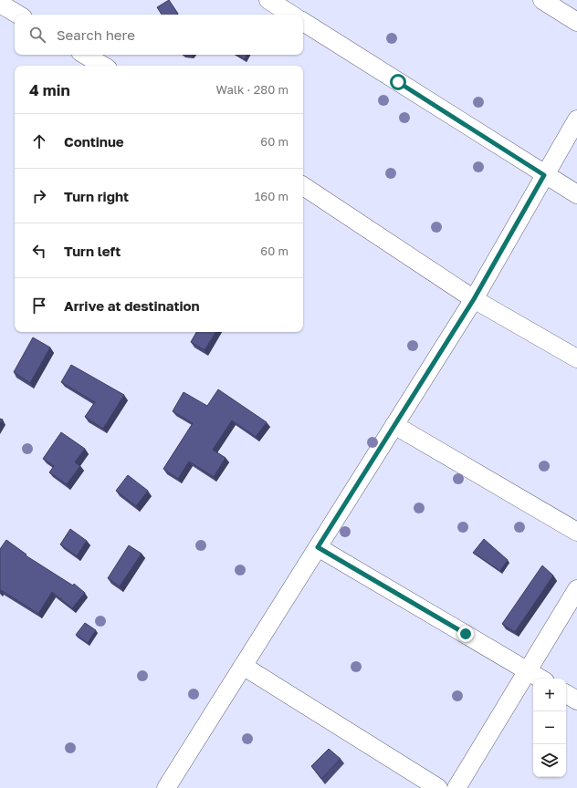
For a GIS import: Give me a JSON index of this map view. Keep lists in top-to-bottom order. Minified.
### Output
{"page":{"search":"Search here","heading":["4 min","Walk · 280 m"],"list":[["Continue","60 m"],["Turn right","160 m"],["Turn left","60 m"],"Arrive at destination"],"map_buttons":["+","−"]}}
